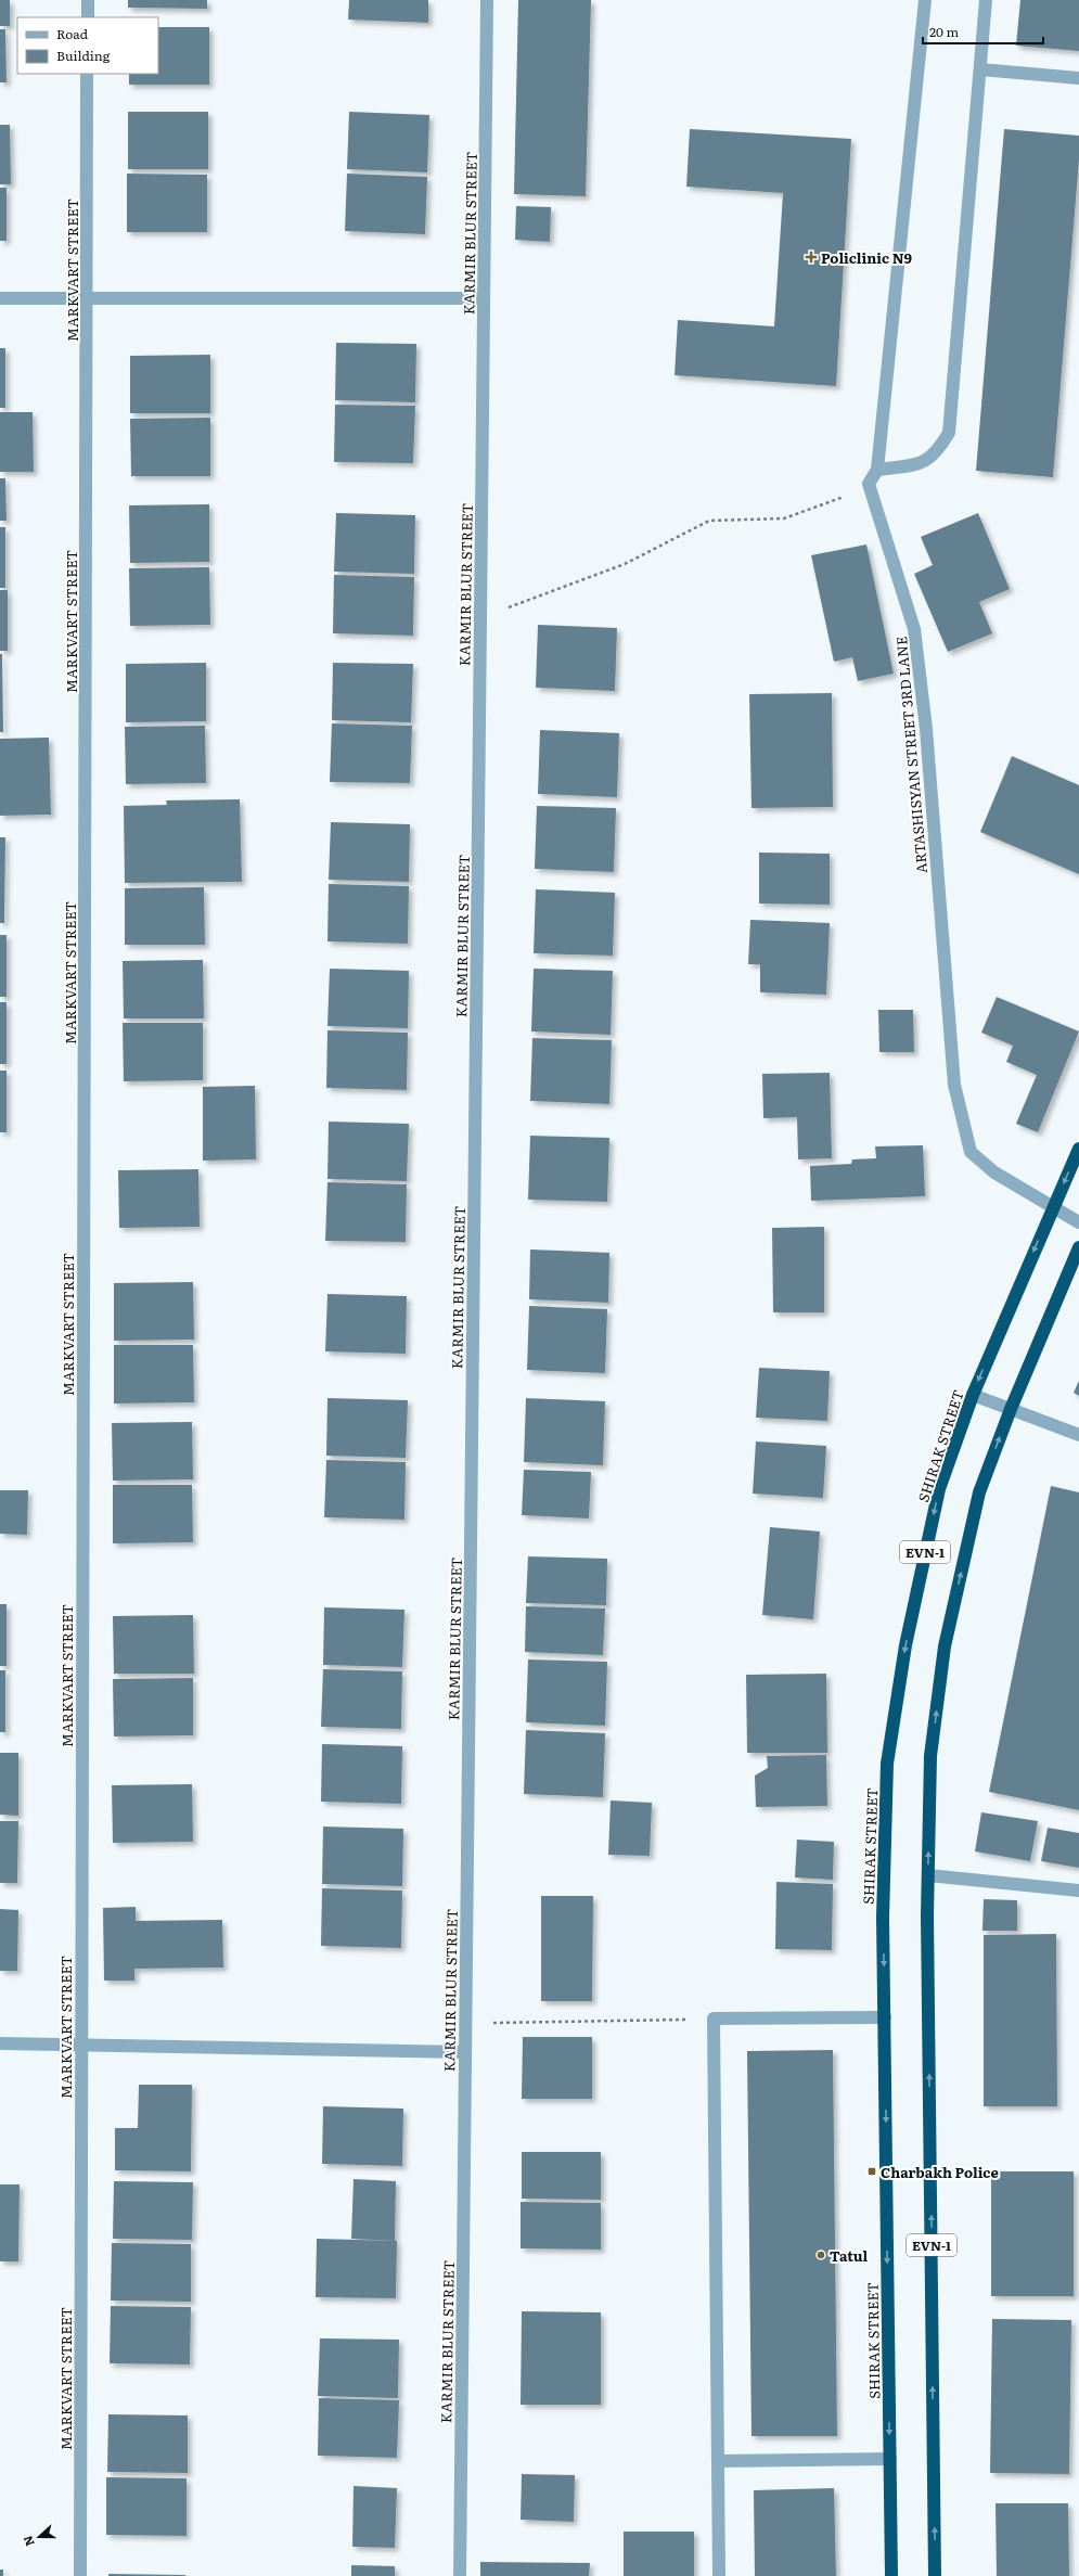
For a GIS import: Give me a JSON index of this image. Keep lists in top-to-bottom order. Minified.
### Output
{"streets":{"highway":["SHIRAK STREET","EVN-1"],"street":["KARMIR BLUR STREET","MARKVART STREET","ARTASHISYAN STREET 3RD LANE"]},"crossings":[["ARTASHISYAN STREET 3RD LANE","SHIRAK STREET"]],"places":{"health":["Policlinic N9"],"transit":["Charbakh Police"],"other":["Tatul"]},"legend":["Road","Building"],"scale_bar":"20 m","north":"left"}
